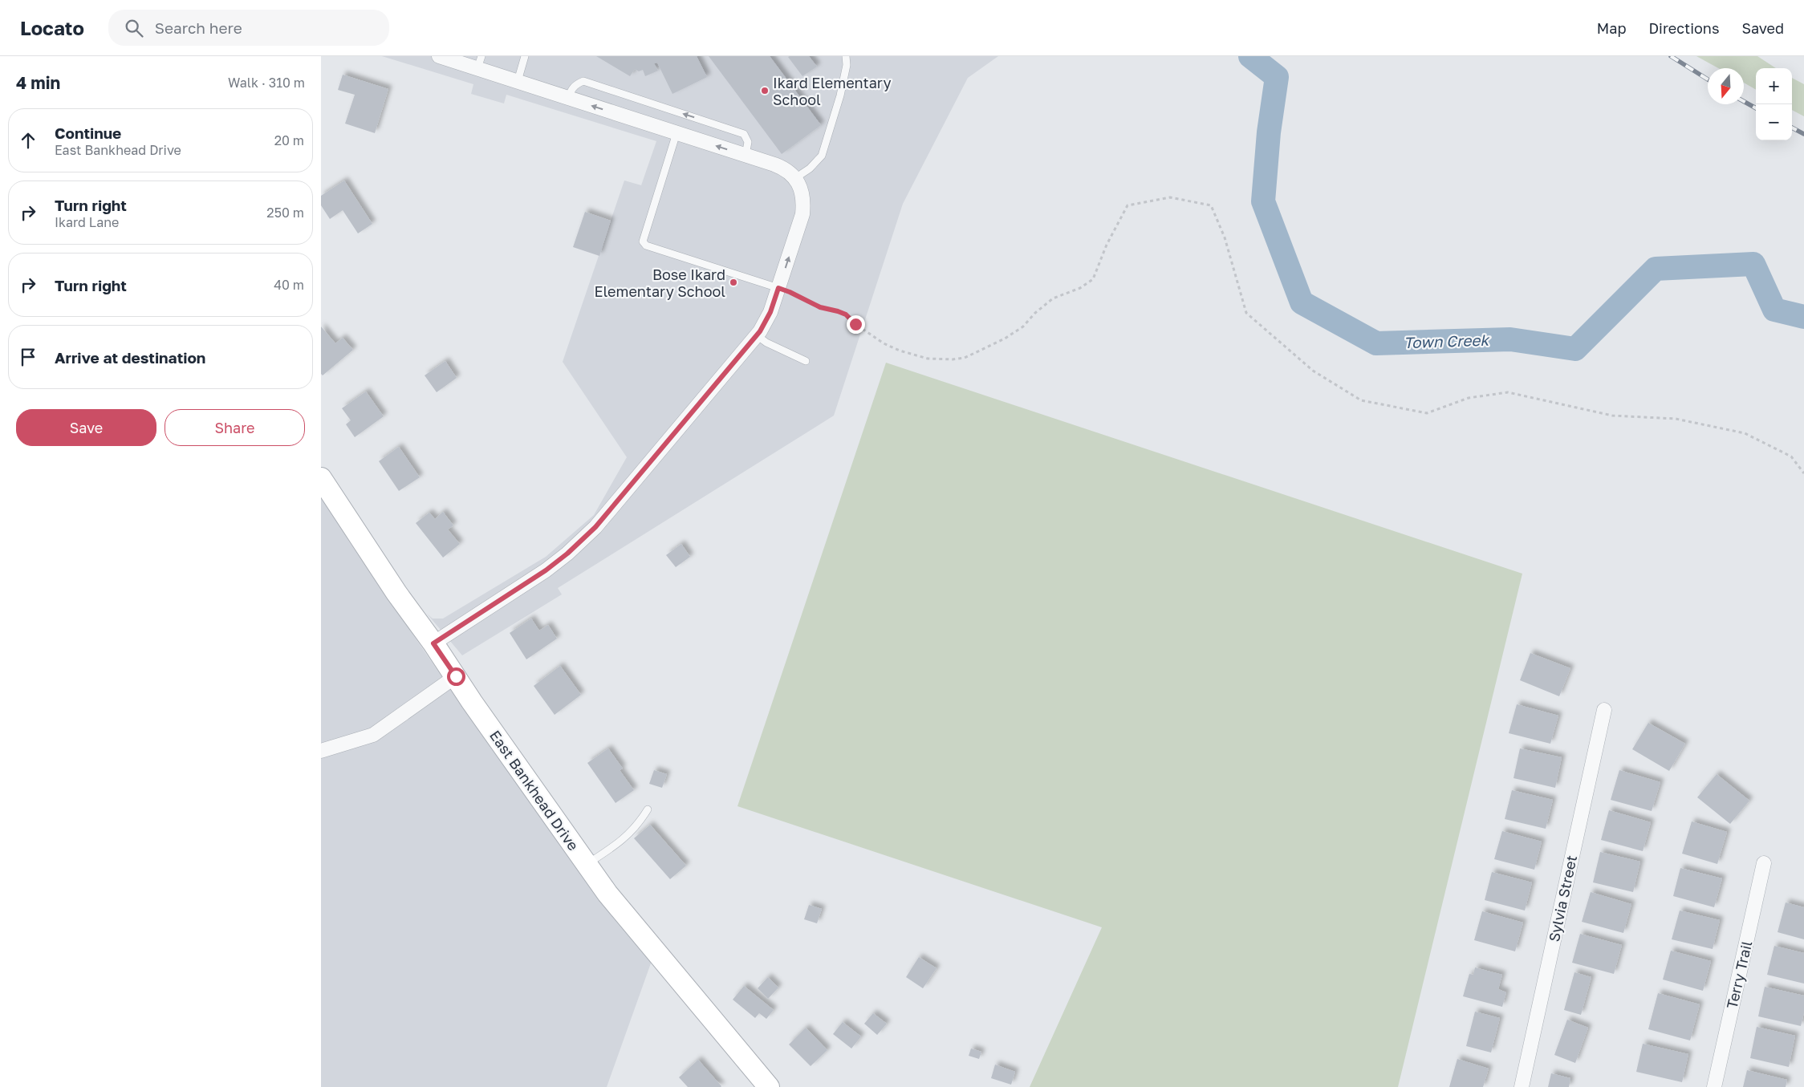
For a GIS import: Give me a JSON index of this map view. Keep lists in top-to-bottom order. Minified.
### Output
{"streets":{"street":["East Bankhead Drive","Sylvia Street","Terry Trail"]},"water":["Town Creek"],"places":["Ikard Elementary School","Bose Ikard Elementary School"],"north":"bottom","page":{"header":"Locato","search":"Search here","nav":["Map","Directions","Saved"],"heading":["4 min","Walk · 310 m"],"map_buttons":["+","−"],"list":[["Continue","East Bankhead Drive","20 m"],["Turn right","Ikard Lane","250 m"],["Turn right","40 m"],"Arrive at destination"],"buttons":["Save","Share"]}}
